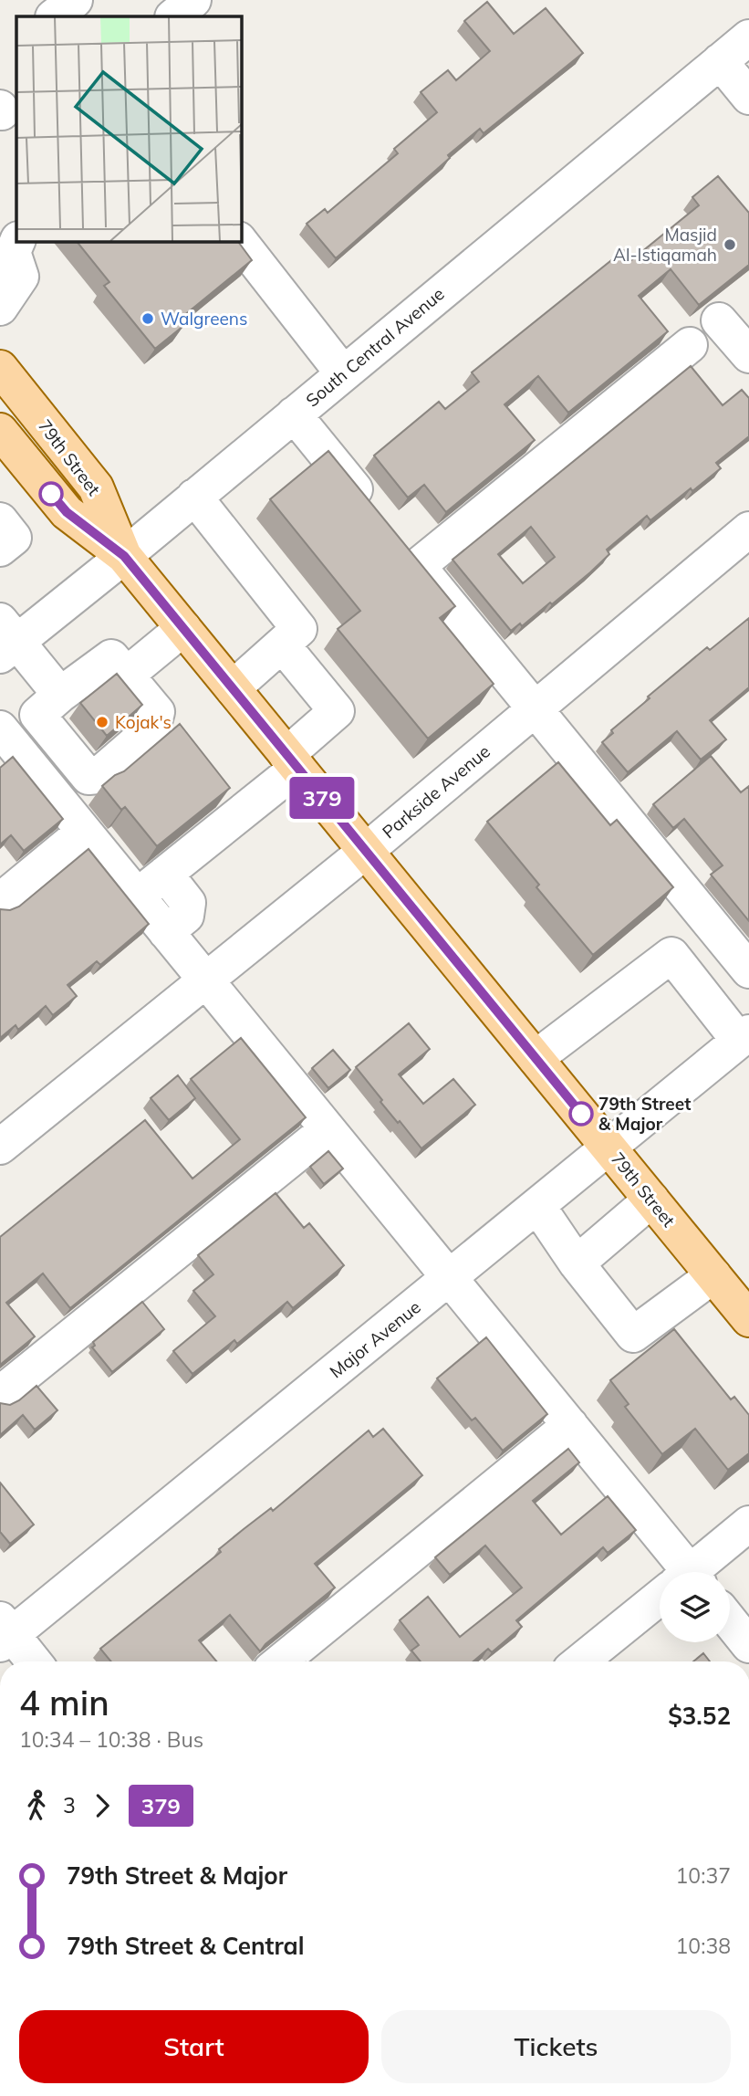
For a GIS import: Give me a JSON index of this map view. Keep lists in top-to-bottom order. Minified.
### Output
{"streets":{"main road":["79th Street"],"street":["South Central Avenue","Parkside Avenue","Major Avenue"]},"crossings":[["South Central Avenue","79th Street"],["79th Street","Parkside Avenue"],["79th Street","Major Avenue"]],"places":["Masjid Al-Istiqamah","Walgreens","Kojak's","79th Street & Major"],"lines":["bus line 379"],"page":{"on_map":"379","heading":["4 min","10:34 – 10:38 · Bus","$3.52"],"legs":["3","379"],"list":[{"name":"79th Street & Major","value":"10:37"},{"name":"79th Street & Central","value":"10:38"}],"buttons":["Start","Tickets"]}}
